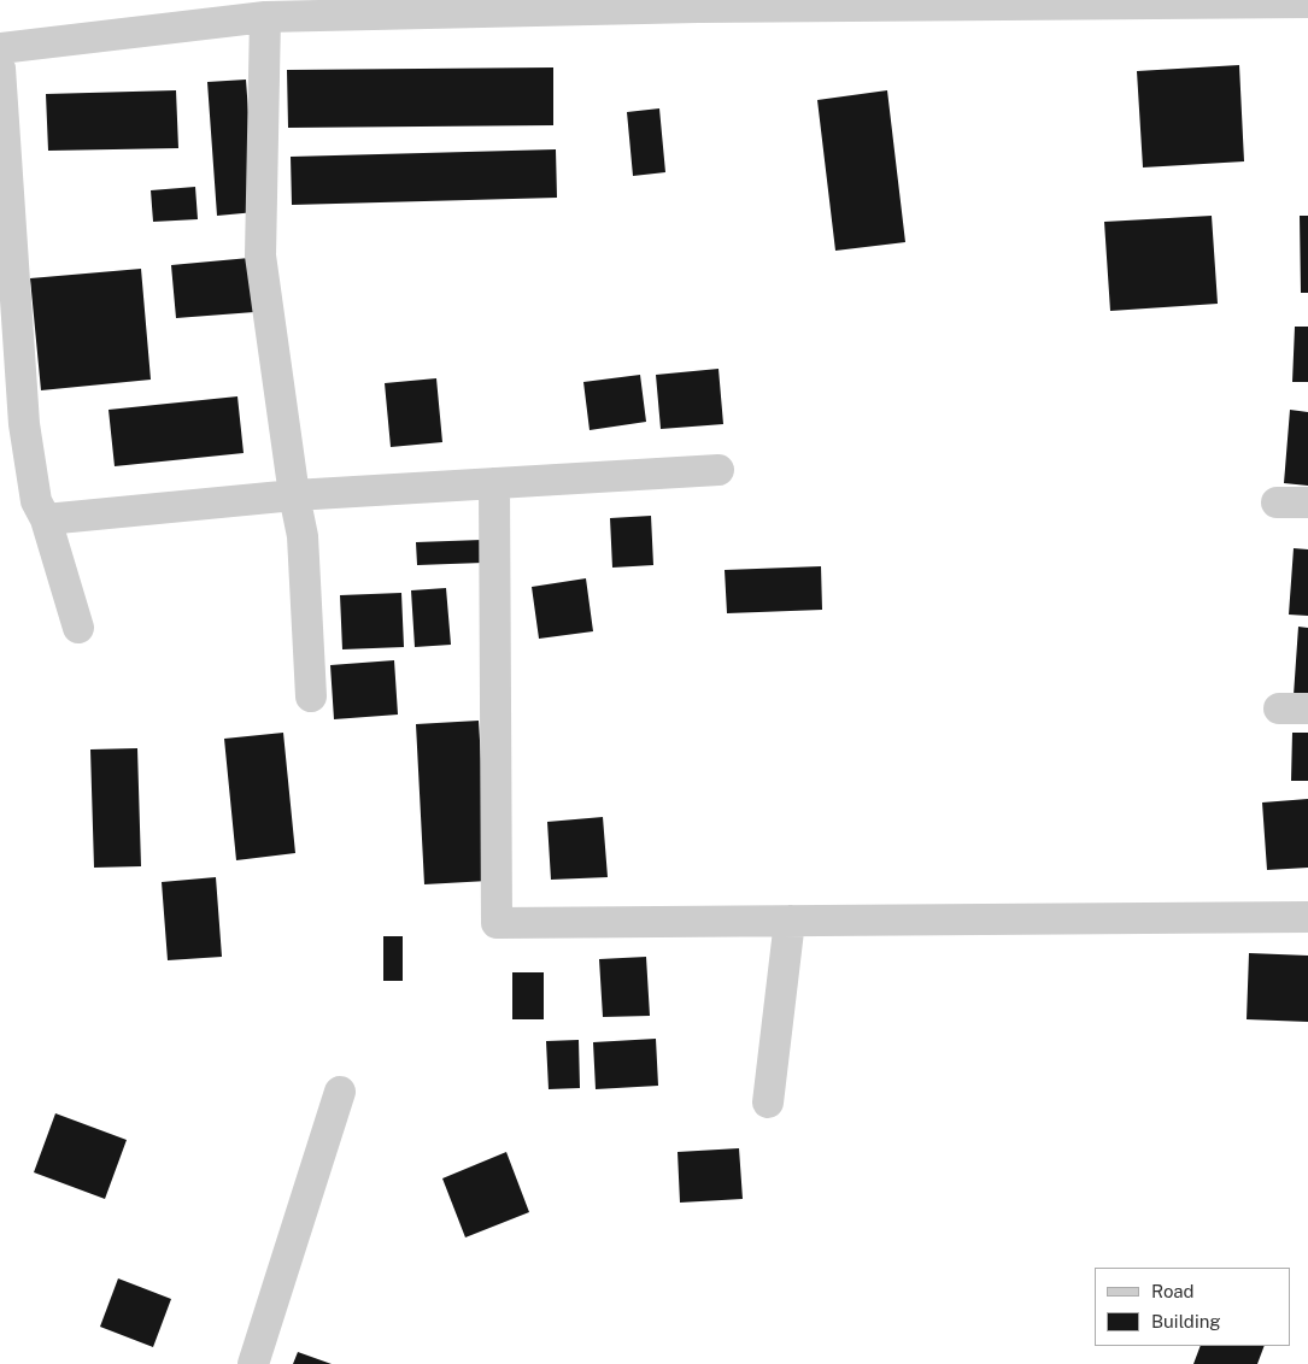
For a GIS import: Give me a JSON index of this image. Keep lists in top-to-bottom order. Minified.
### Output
{"legend":["Road","Building"]}
